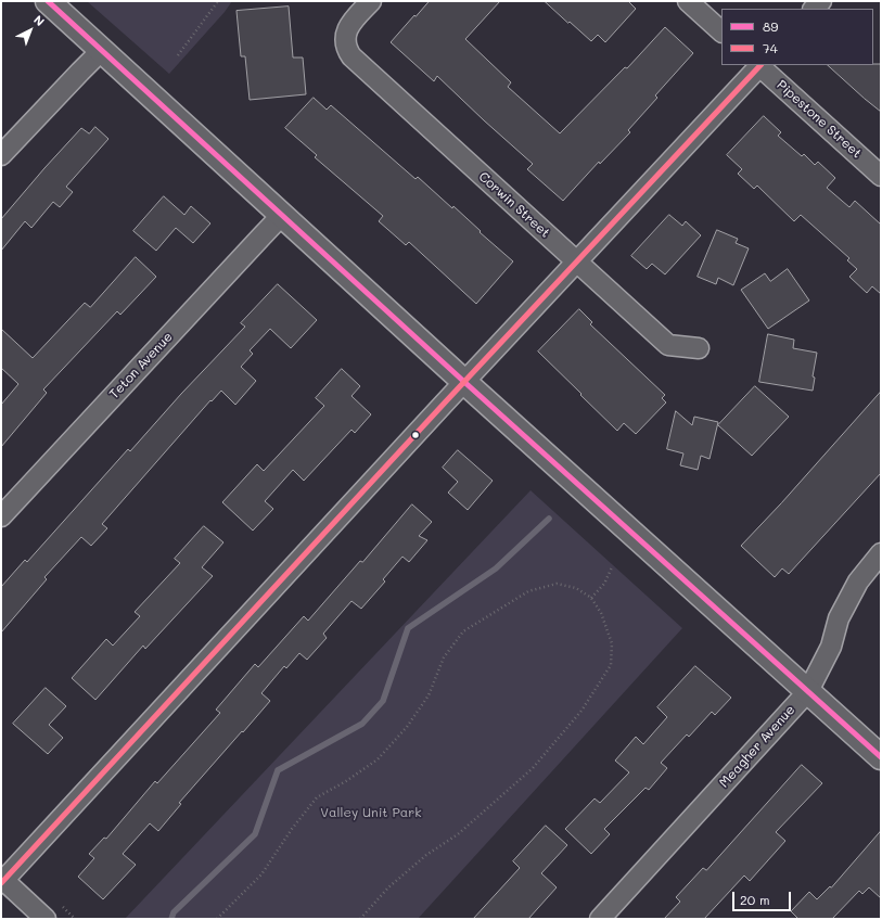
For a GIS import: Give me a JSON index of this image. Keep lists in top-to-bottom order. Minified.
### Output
{"streets":{"street":["Pipestone Street","Corwin Street","Teton Avenue","Meagher Avenue"]},"parks":["Valley Unit Park"],"lines":["transit line 89","transit line 74"],"legend":["89","74"],"scale_bar":"20 m","north":"top right"}
